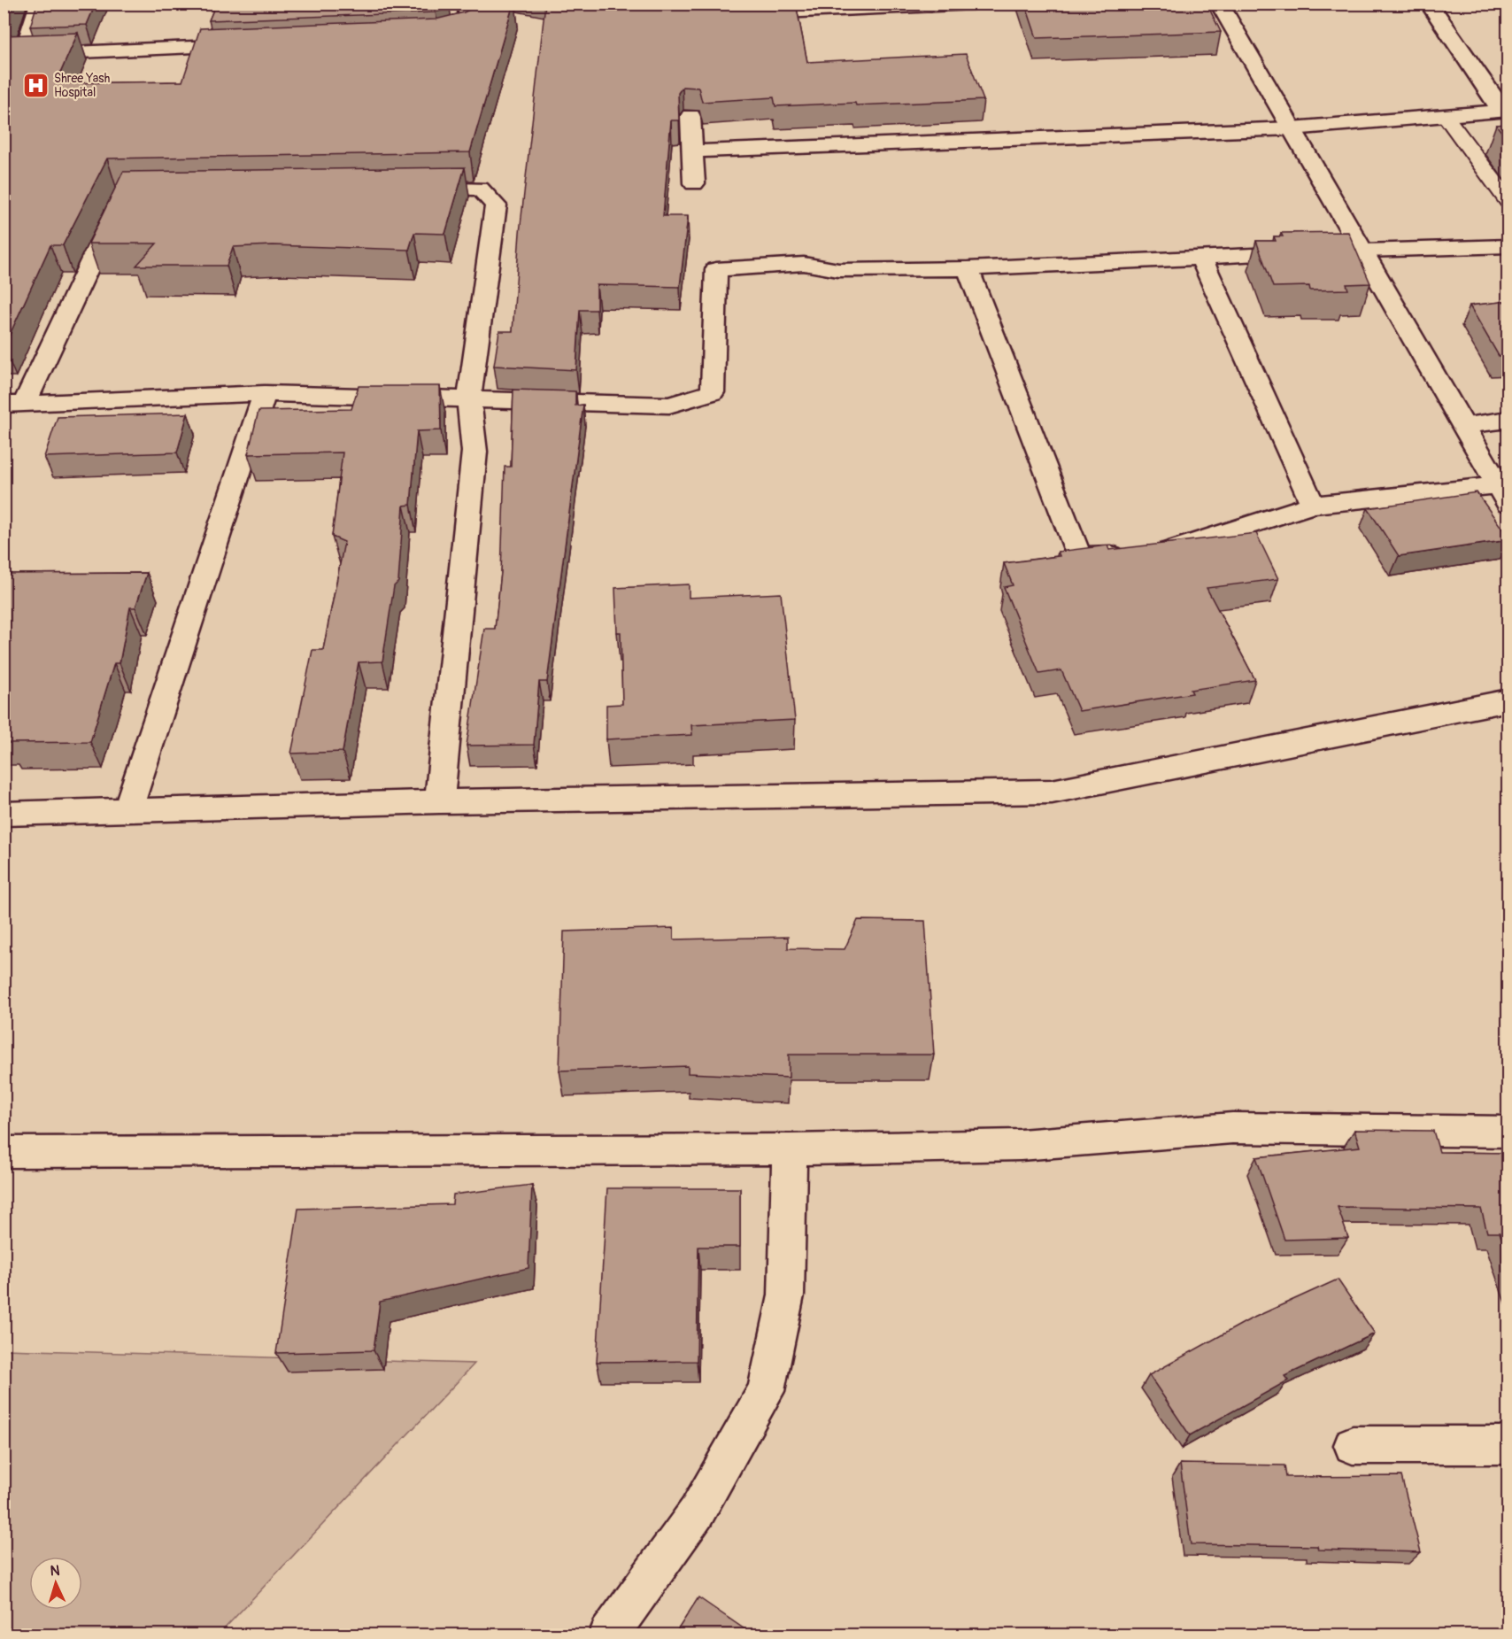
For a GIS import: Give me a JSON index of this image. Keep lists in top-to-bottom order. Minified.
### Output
{"places":{"hospital":["Shree Yash Hospital"]},"north":"top"}
